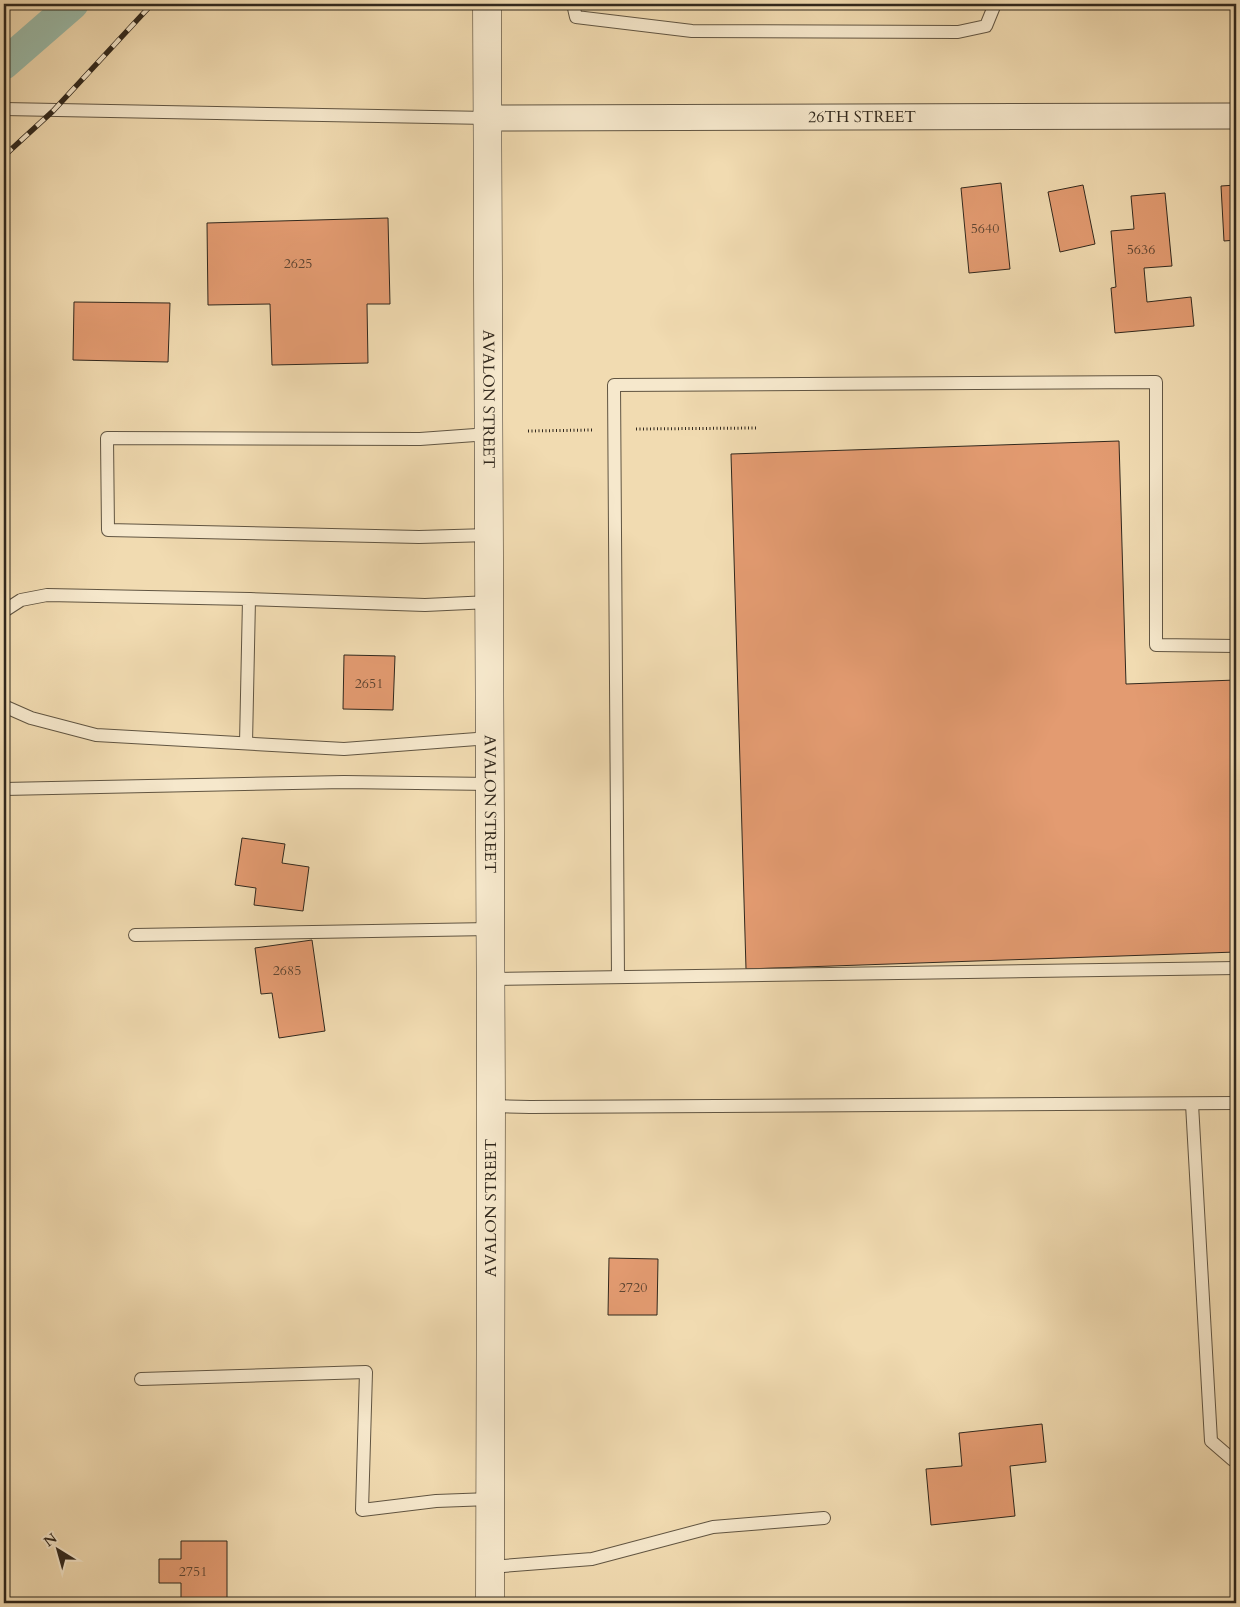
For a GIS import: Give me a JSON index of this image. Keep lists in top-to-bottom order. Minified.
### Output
{"streets":{"street":["26TH STREET","AVALON STREET"]},"crossings":[["26TH STREET","AVALON STREET"]],"house_numbers":["5640","5636","2625","2651","2685","2720","2751"],"north":"top left"}
